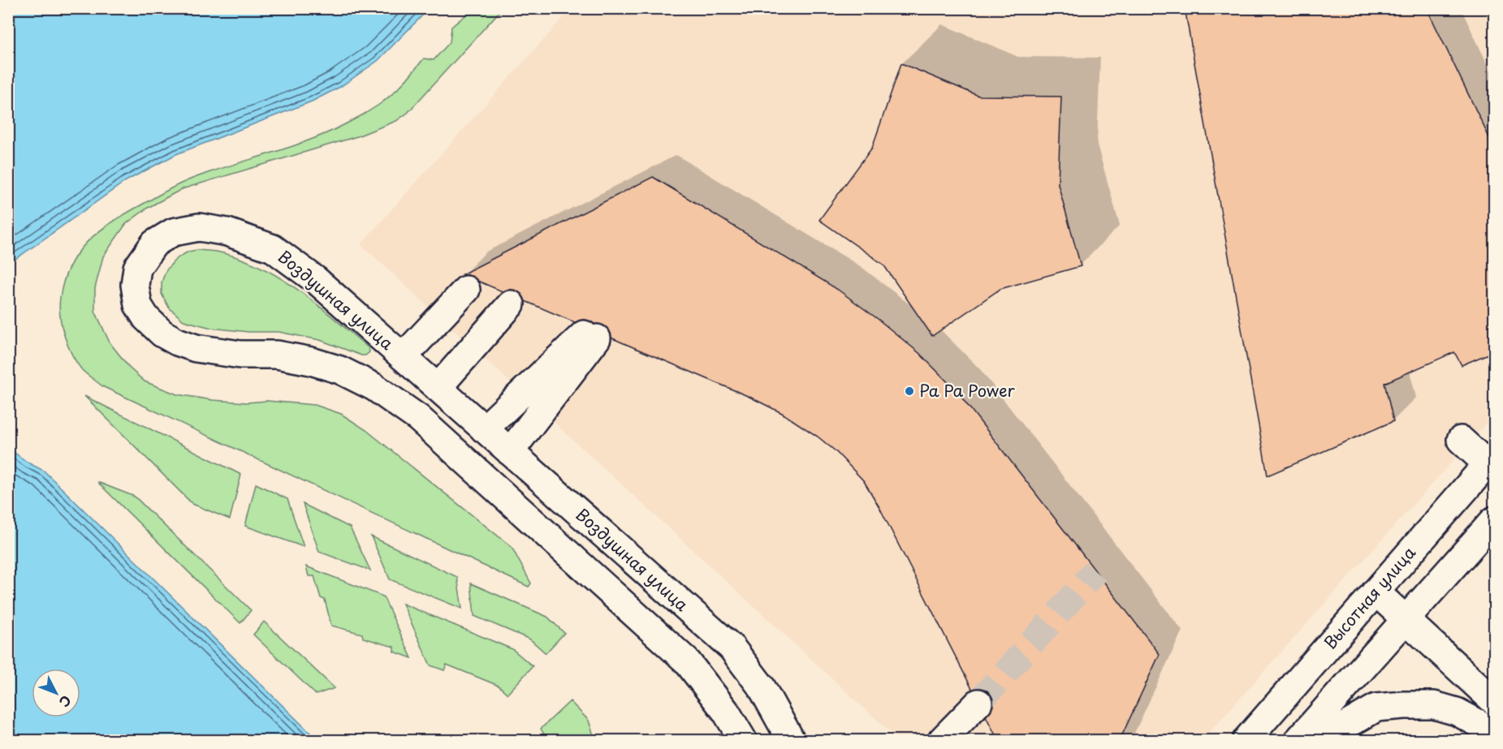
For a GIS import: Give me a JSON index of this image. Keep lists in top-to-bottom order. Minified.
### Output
{"streets":{"street":["Воздушная улица","Высотная улица"]},"places":["Pa Pa Power"],"north":"bottom right"}
